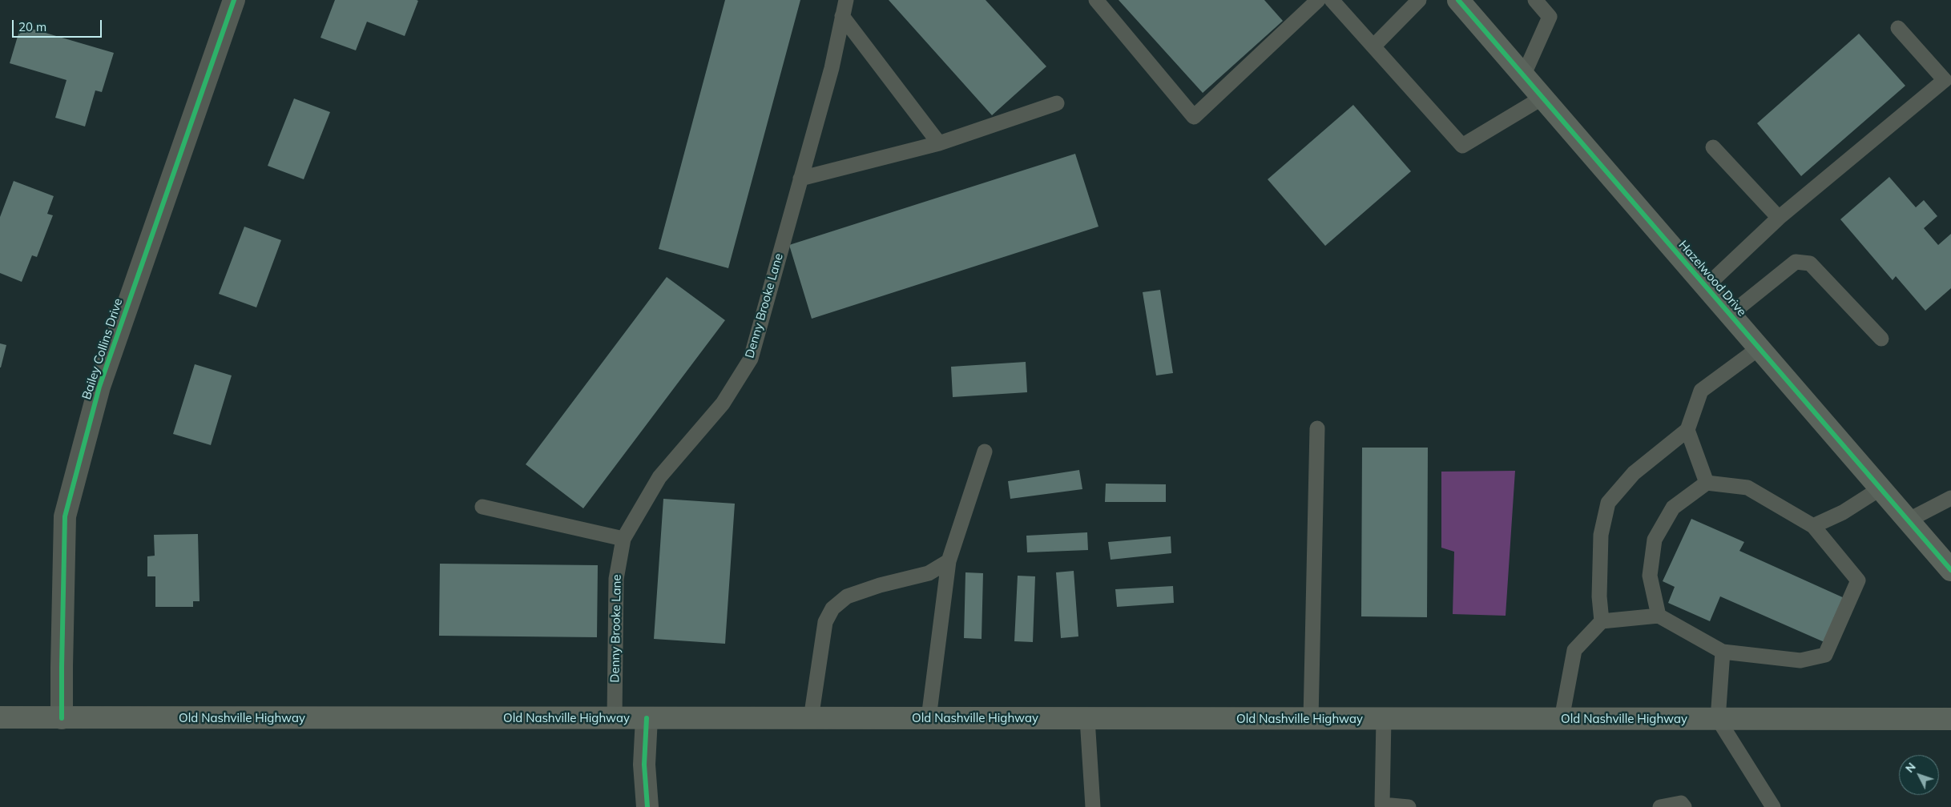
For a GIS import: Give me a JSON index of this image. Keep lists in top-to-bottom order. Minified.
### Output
{"streets":{"main road":["Hazelwood Drive","Old Nashville Highway"],"street":["Bailey Collins Drive"],"lane":["Denny Brooke Lane"]},"crossings":[["Denny Brooke Lane","Old Nashville Highway"],["Bailey Collins Drive","Old Nashville Highway"]],"scale_bar":"20 m","north":"top left"}
